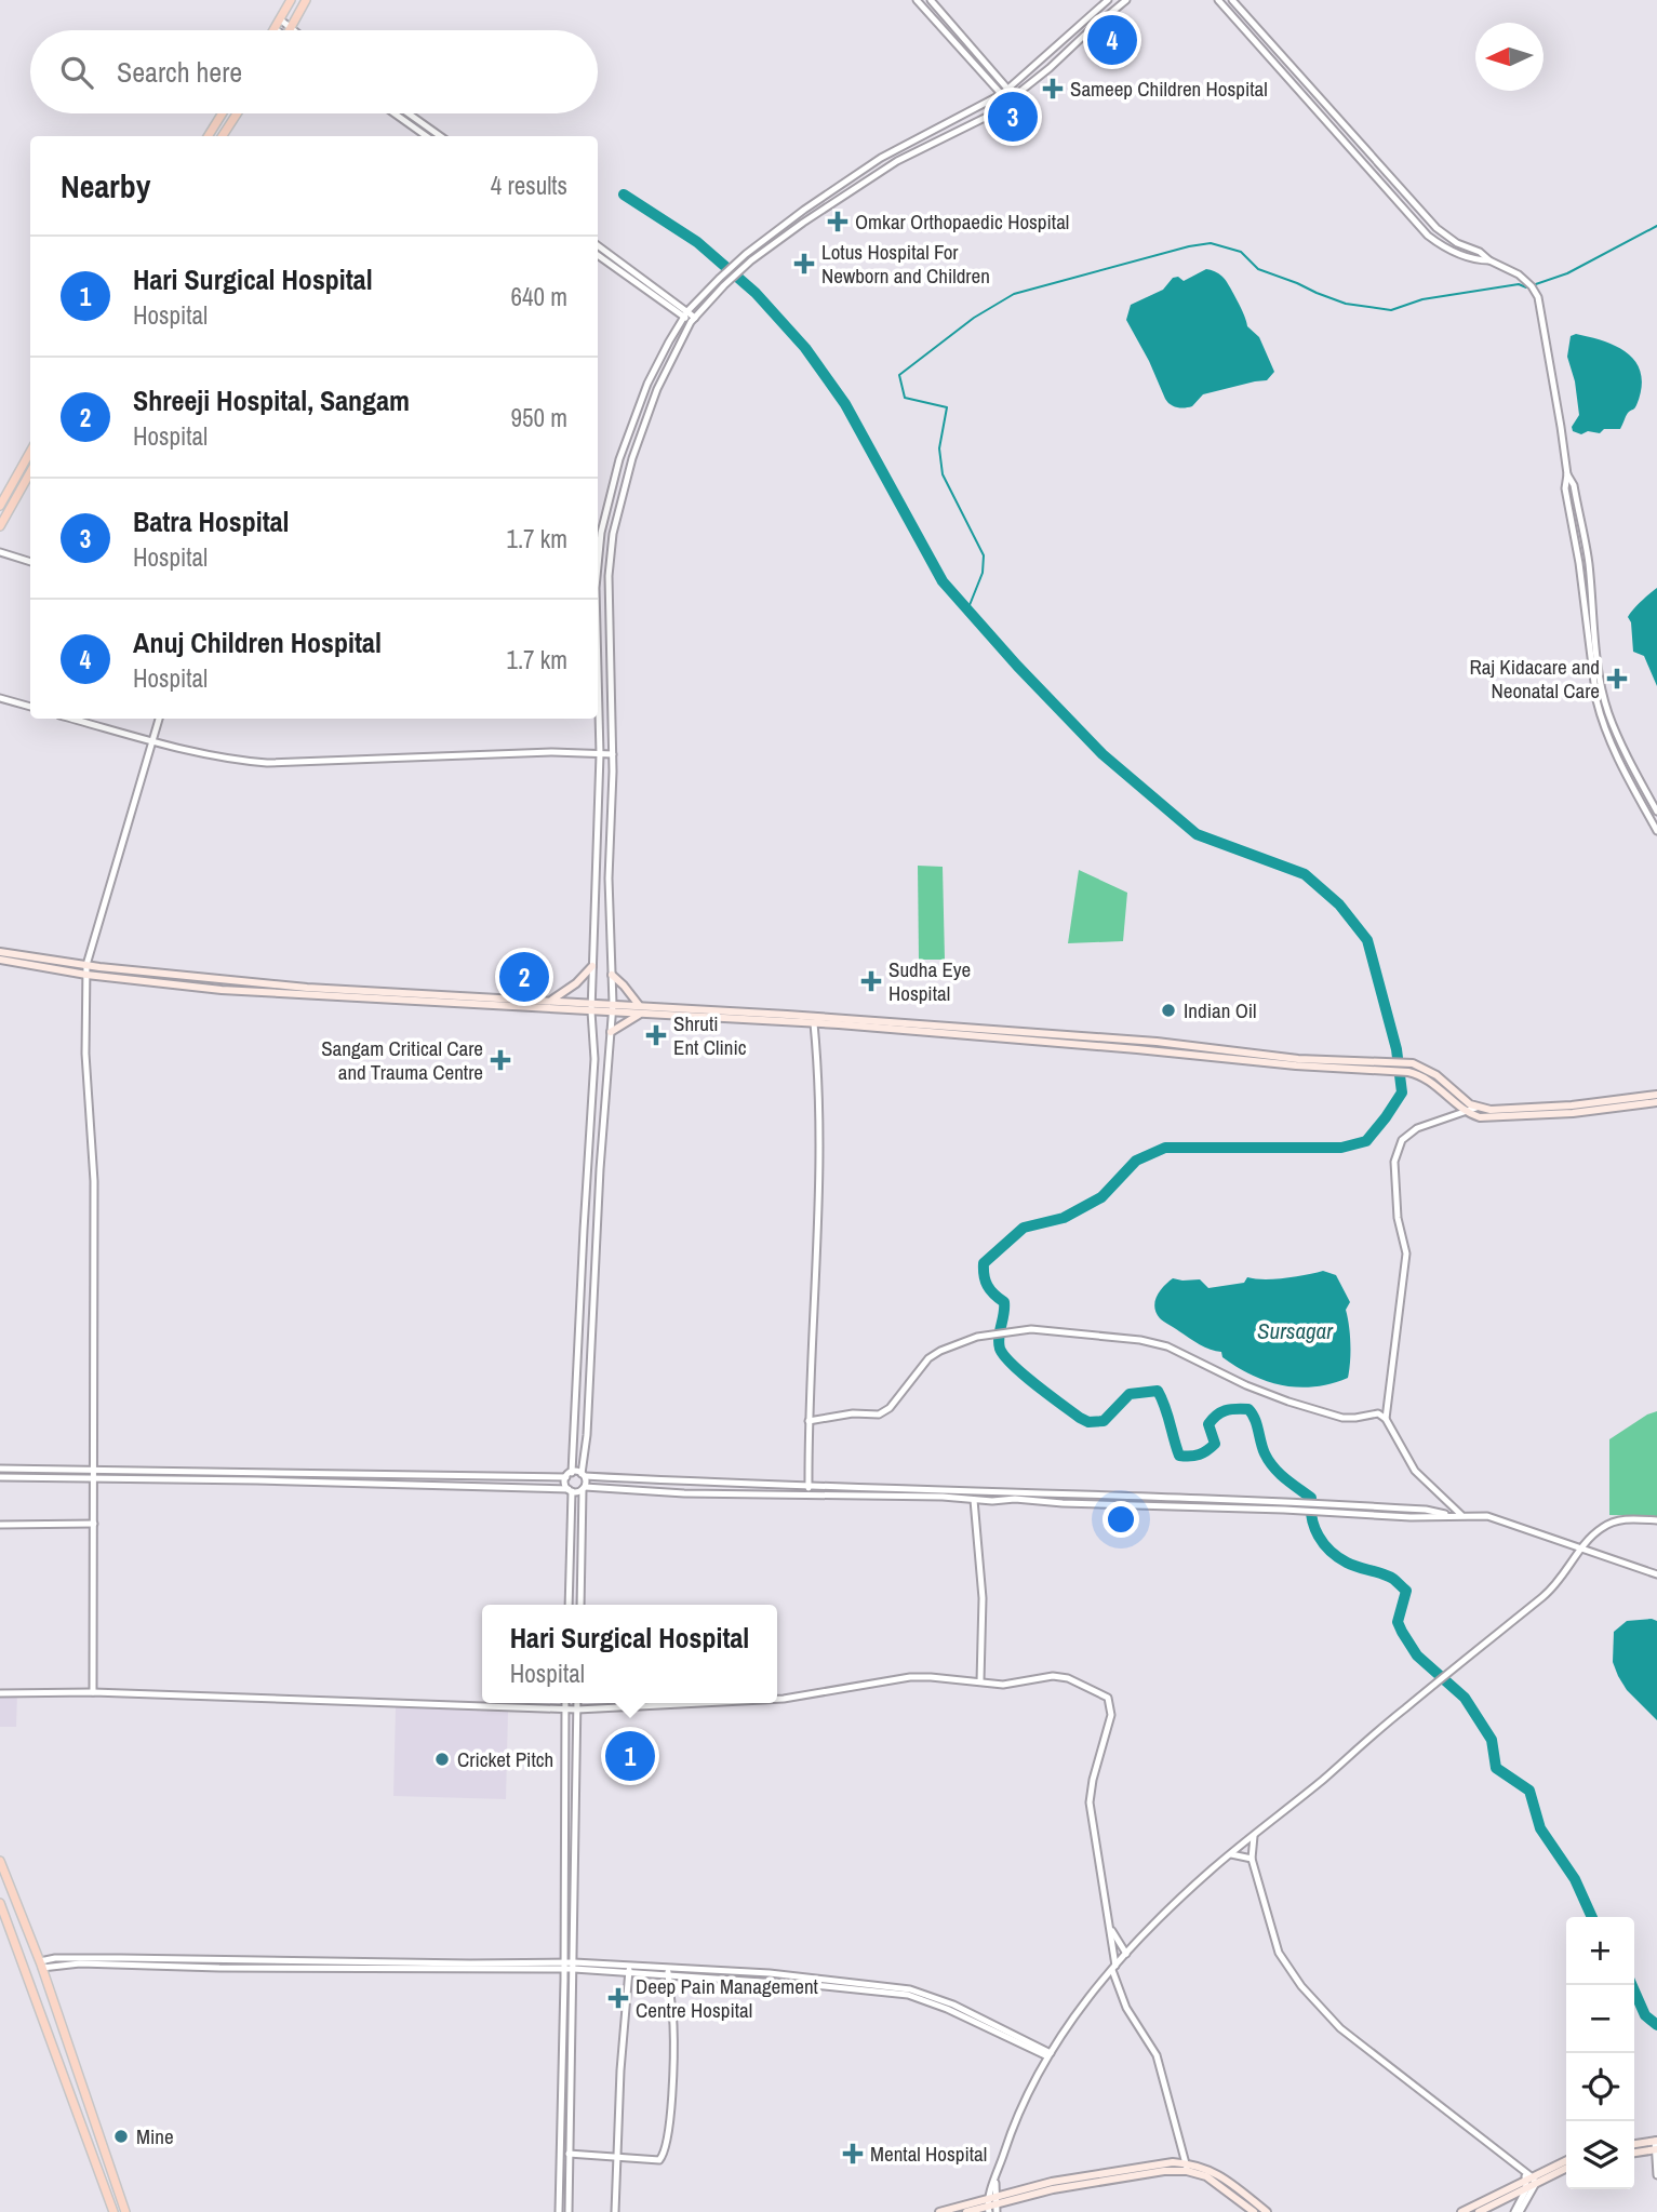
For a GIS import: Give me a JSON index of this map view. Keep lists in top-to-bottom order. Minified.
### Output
{"water":["Sursagar"],"places":{"health":["Sameep Children Hospital","Omkar Orthopaedic Hospital","Lotus Hospital For Newborn and Children","Raj Kidacare and Neonatal Care","Sudha Eye Hospital","Shruti Ent Clinic","Sangam Critical Care and Trauma Centre","Deep Pain Management Centre Hospital","Mental Hospital"],"other":["Indian Oil","Cricket Pitch","Mine"]},"north":"left","page":{"pins":["4","3","2","1"],"search":"Search here","heading":["Nearby","4 results"],"list":[{"mark":"1","name":"Hari Surgical Hospital","note":"Hospital","value":"640 m"},{"mark":"2","name":"Shreeji Hospital, Sangam","note":"Hospital","value":"950 m"},{"mark":"3","name":"Batra Hospital","note":"Hospital","value":"1.7 km"},{"mark":"4","name":"Anuj Children Hospital","note":"Hospital","value":"1.7 km"}],"popup":["Hari Surgical Hospital","Hospital"],"map_buttons":["+","−"]}}
